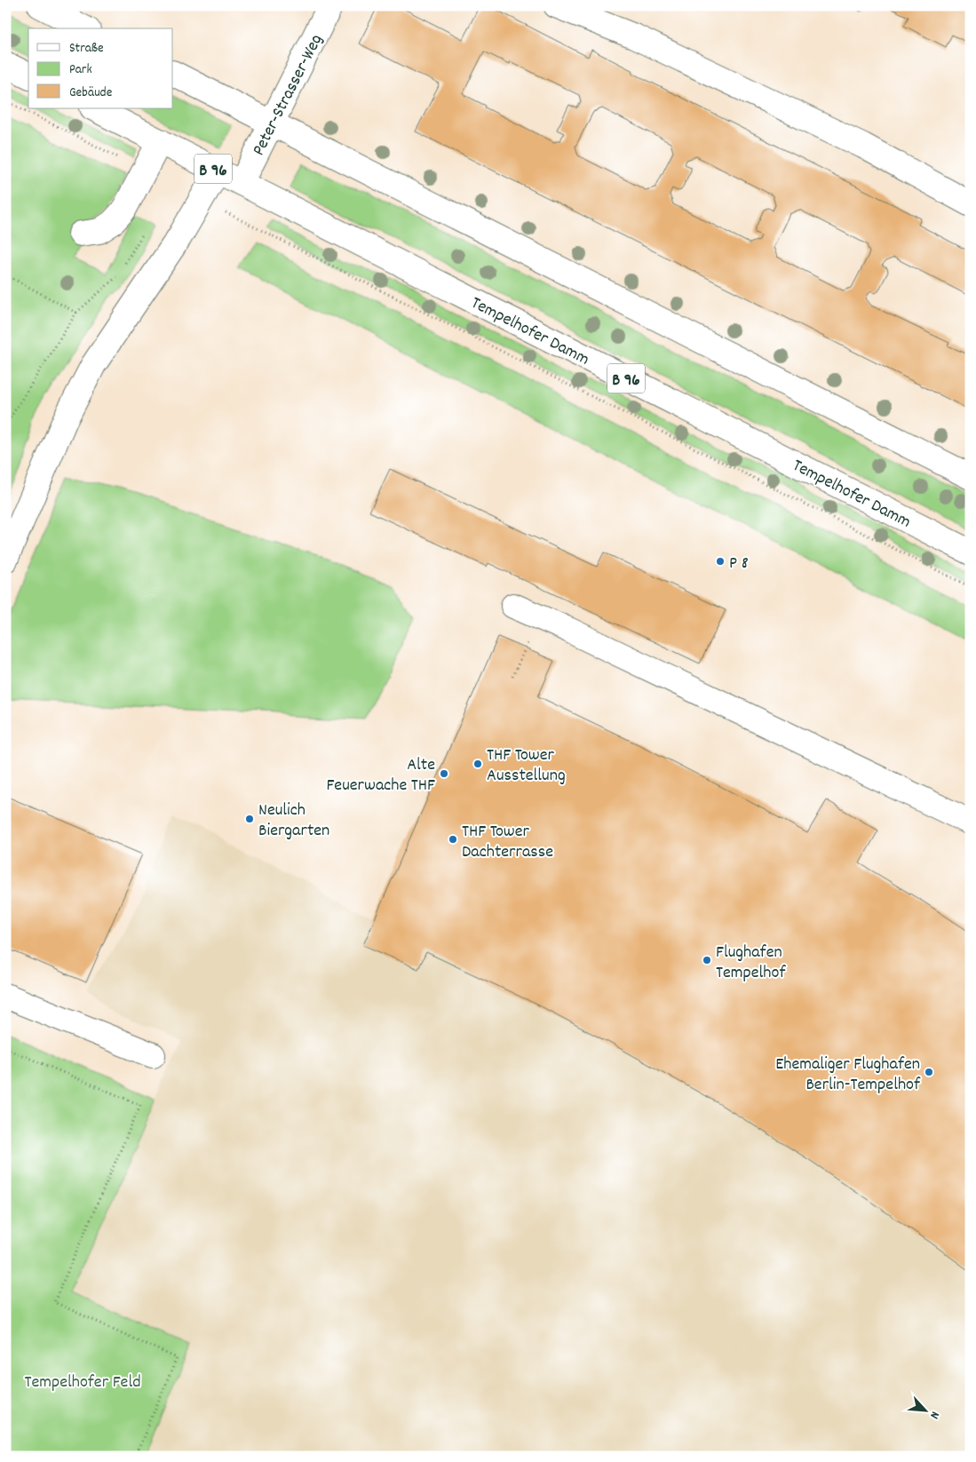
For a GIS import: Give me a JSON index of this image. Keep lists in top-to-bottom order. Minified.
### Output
{"streets":{"main road":["Peter-Strasser-Weg","B 96","Tempelhofer Damm"]},"crossings":[["Peter-Strasser-Weg","Tempelhofer Damm"]],"parks":["Tempelhofer Feld"],"places":["P 8","THF Tower Ausstellung","Alte Feuerwache THF","Neulich Biergarten","THF Tower Dachterrasse","Flughafen Tempelhof","Ehemaliger Flughafen Berlin-Tempelhof"],"legend":["Straße","Park","Gebäude"],"north":"bottom right"}
